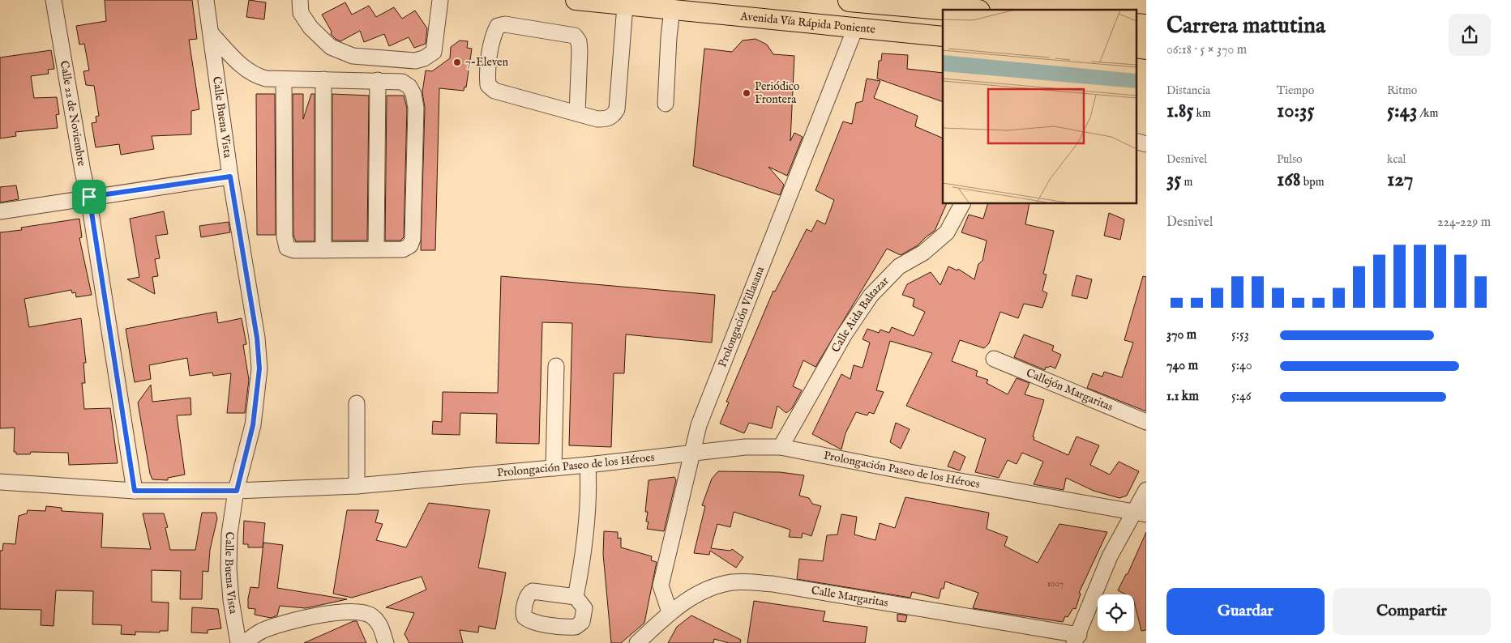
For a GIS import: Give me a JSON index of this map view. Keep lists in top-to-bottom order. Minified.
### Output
{"streets":{"main road":["Avenida Vía Rápida Poniente"],"street":["Calle 22 de Noviembre","Calle Buena Vista","Calle Aida Baltazar","Prolongación Villasana","Callejón Margaritas","Prolongación Paseo de los Héroes","Calle Margaritas"]},"crossings":[["Avenida Vía Rápida Poniente","Prolongación Villasana"],["Calle 22 de Noviembre","Prolongación Paseo de los Héroes"],["Calle Buena Vista","Prolongación Paseo de los Héroes"],["Calle Aida Baltazar","Prolongación Paseo de los Héroes"],["Prolongación Villasana","Prolongación Paseo de los Héroes"],["Prolongación Villasana","Calle Margaritas"]],"places":["7-Eleven","Periódico Frontera"],"house_numbers":["1007"],"page":{"heading":["Carrera matutina","06:18 · 5 × 370 m"],"stats":[["Distancia","1.85 km"],["Tiempo","10:35"],["Ritmo","5:43 /km"],["Desnivel","35 m"],["Pulso","168 bpm"],["kcal","127"]],"chart":["Desnivel","224–229 m"],"list":[{"name":"370 m","note":"5:53"},{"name":"740 m","note":"5:40"},{"name":"1.1 km","note":"5:46"}],"buttons":["Guardar","Compartir"]}}
